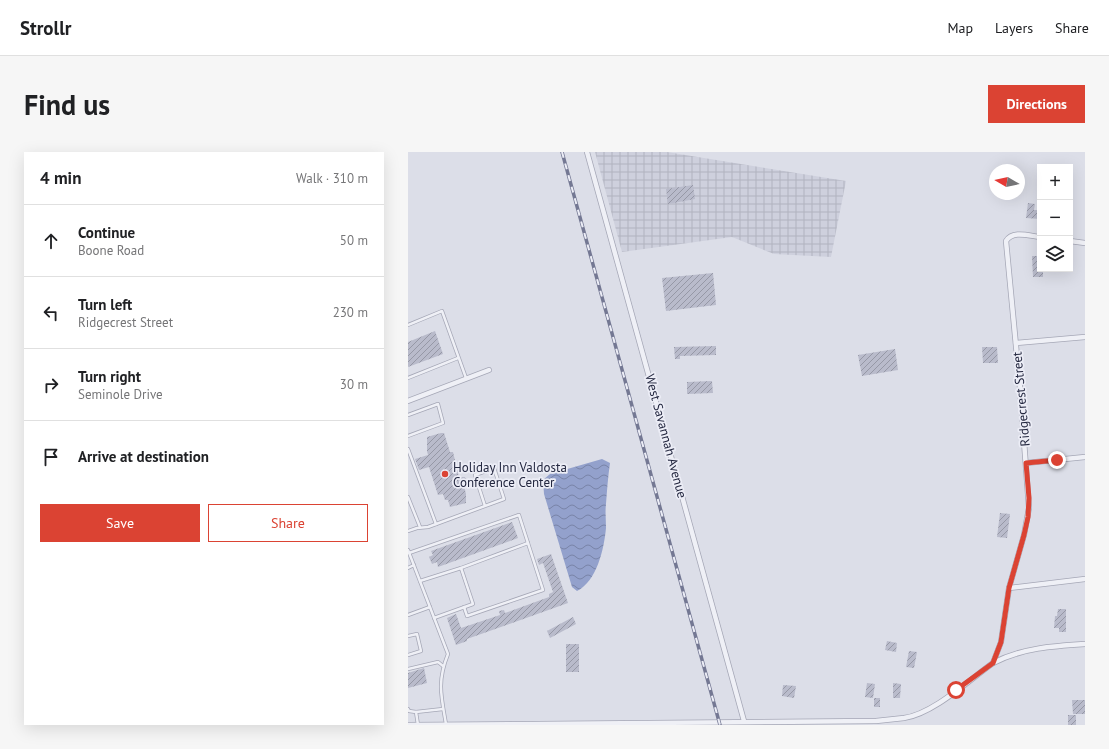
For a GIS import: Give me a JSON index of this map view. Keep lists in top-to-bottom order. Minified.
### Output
{"streets":{"street":["Ridgecrest Street","West Savannah Avenue"]},"places":["Holiday Inn Valdosta Conference Center"],"north":"left","page":{"header":"Strollr","nav":["Map","Layers","Share"],"buttons":["Directions",["Save","Share"]],"title":"Find us","heading":["4 min","Walk · 310 m"],"map_buttons":["+","−"],"list":[["Continue","Boone Road","50 m"],["Turn left","Ridgecrest Street","230 m"],["Turn right","Seminole Drive","30 m"],"Arrive at destination"]}}
